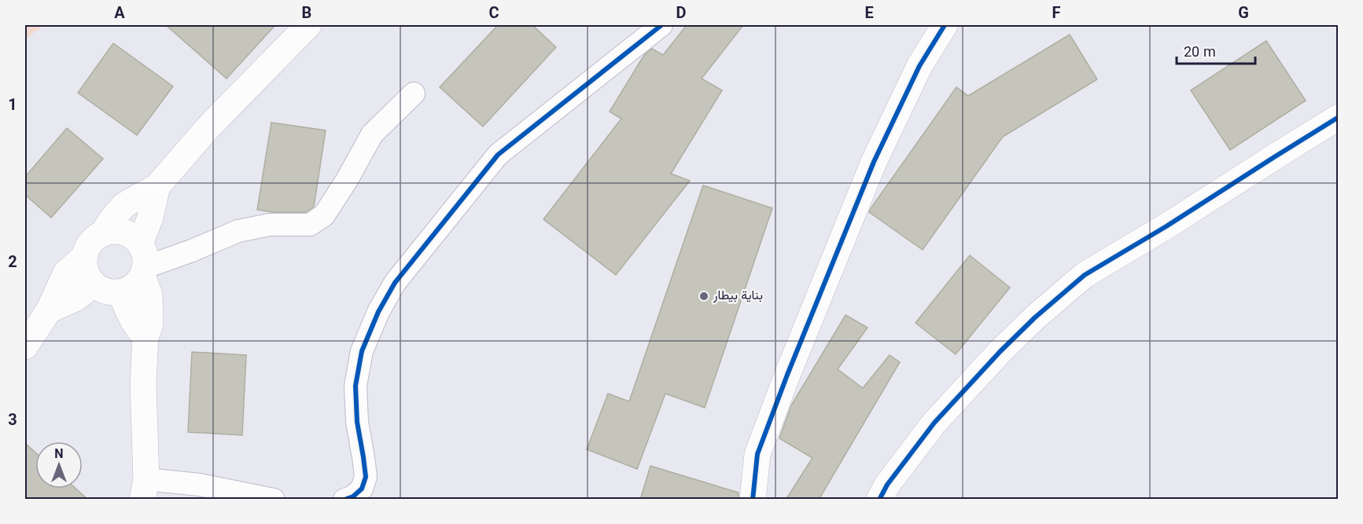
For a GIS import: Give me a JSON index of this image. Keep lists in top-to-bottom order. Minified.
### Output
{"places":["بناية بيطار"],"scale_bar":"20 m","north":"top","grid":{"columns":["A","B","C","D","E","F","G"],"rows":["1","2","3"]}}
